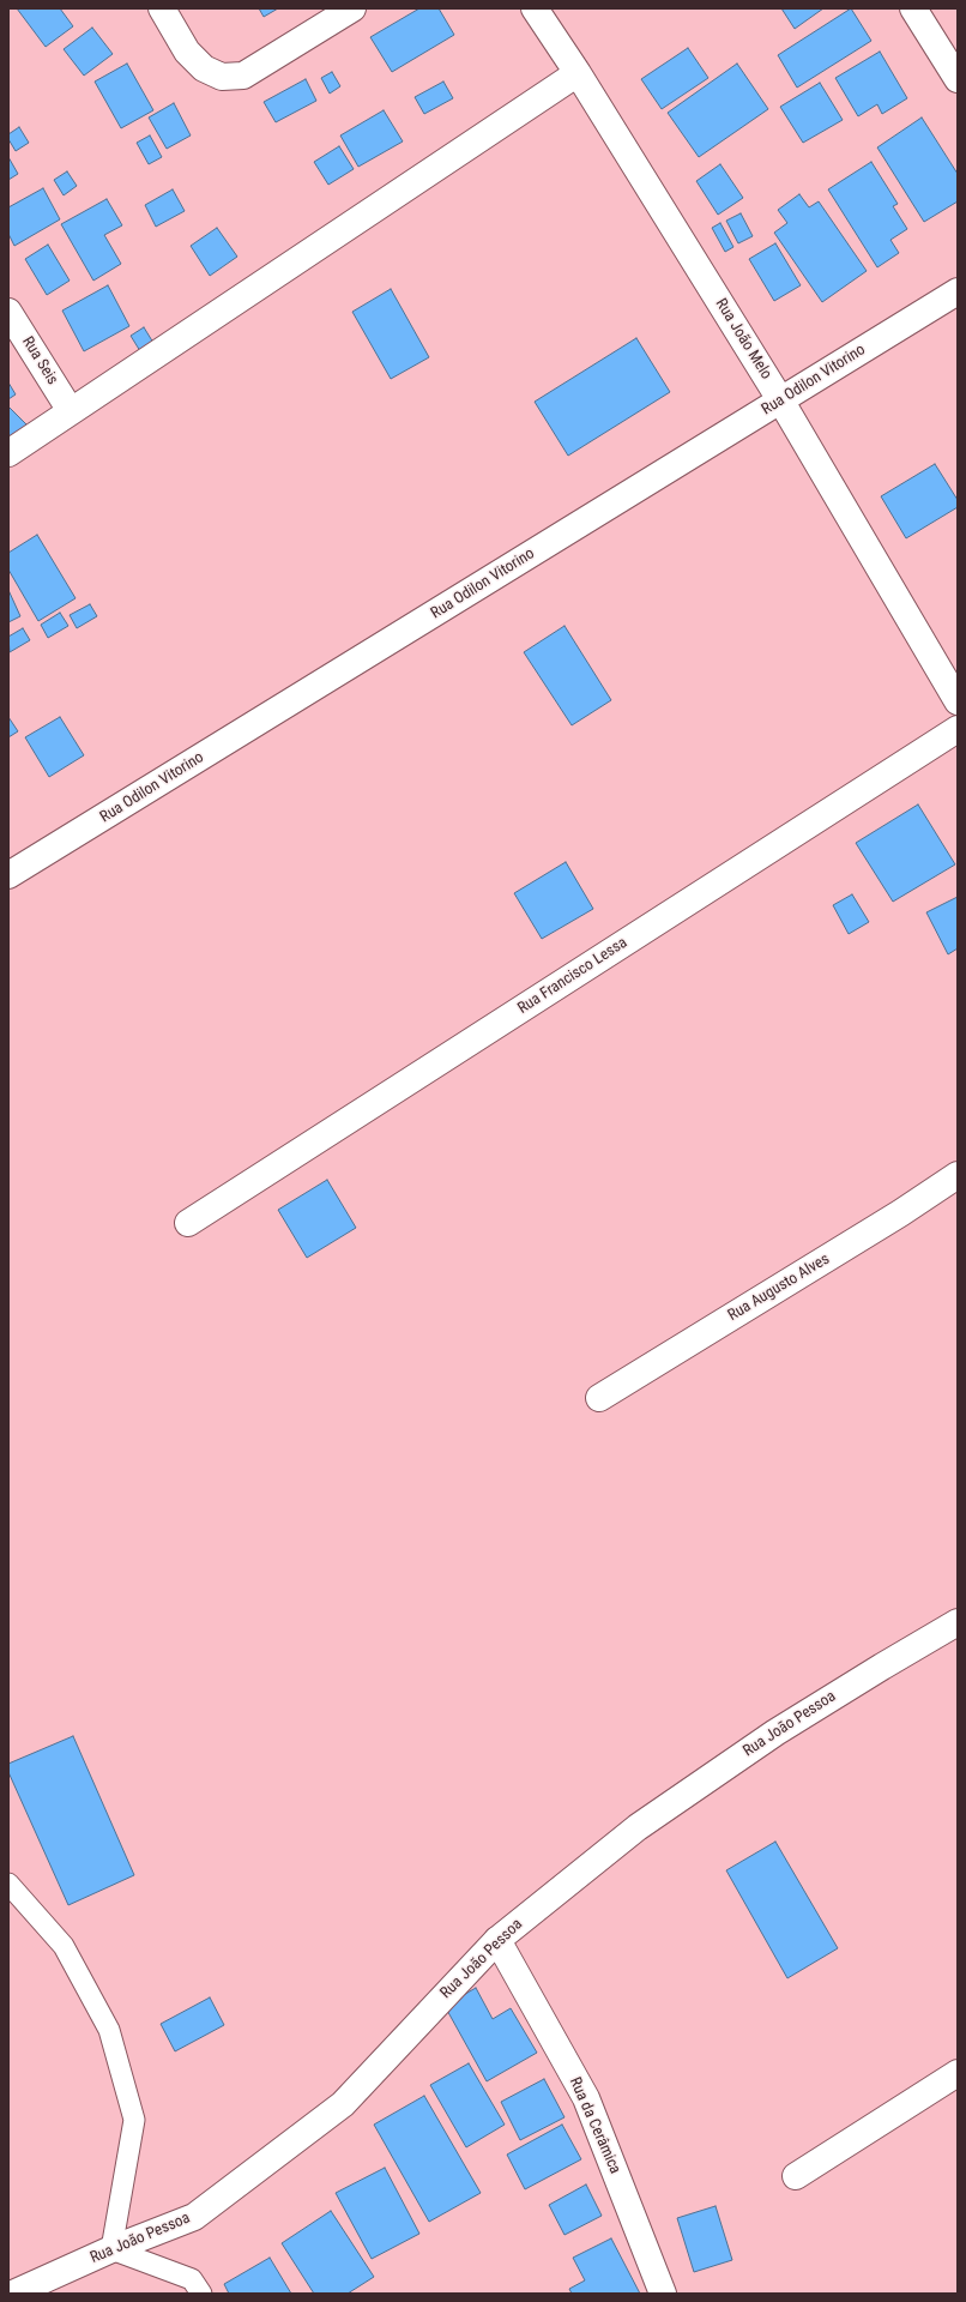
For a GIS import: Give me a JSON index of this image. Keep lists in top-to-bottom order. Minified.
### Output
{"streets":{"street":["Rua João Melo","Rua Seis","Rua Odilon Vitorino","Rua Francisco Lessa","Rua Augusto Alves","Rua João Pessoa","Rua da Cerâmica"]},"crossings":[["Rua João Melo","Rua Odilon Vitorino"],["Rua João Pessoa","Rua da Cerâmica"]]}
